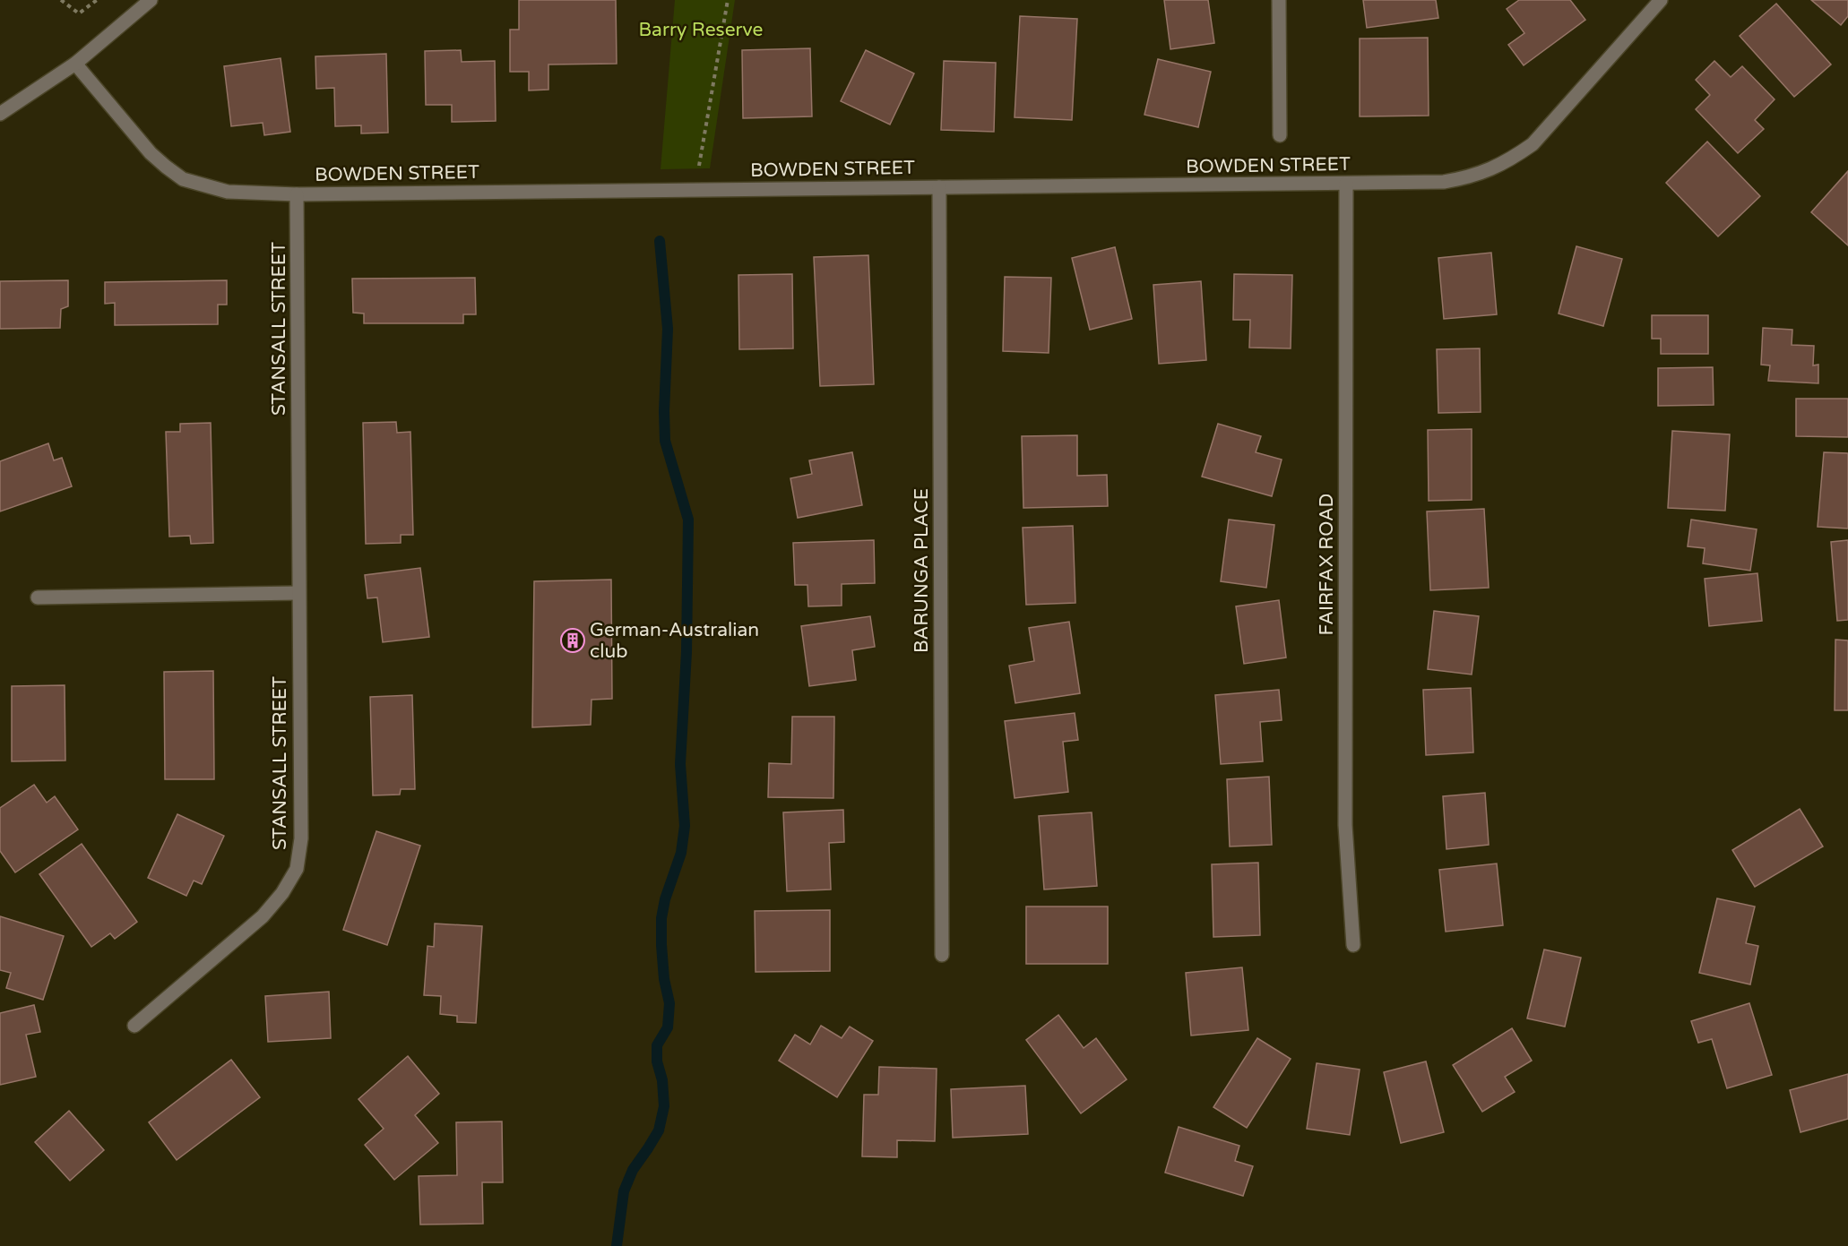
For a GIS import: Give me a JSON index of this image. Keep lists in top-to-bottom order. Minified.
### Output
{"streets":{"street":["BOWDEN STREET","STANSALL STREET","FAIRFAX ROAD","BARUNGA PLACE"]},"crossings":[["BOWDEN STREET","STANSALL STREET"],["BOWDEN STREET","FAIRFAX ROAD"],["BOWDEN STREET","BARUNGA PLACE"]],"parks":["Barry Reserve"],"places":{"building":["German-Australian club"]}}
